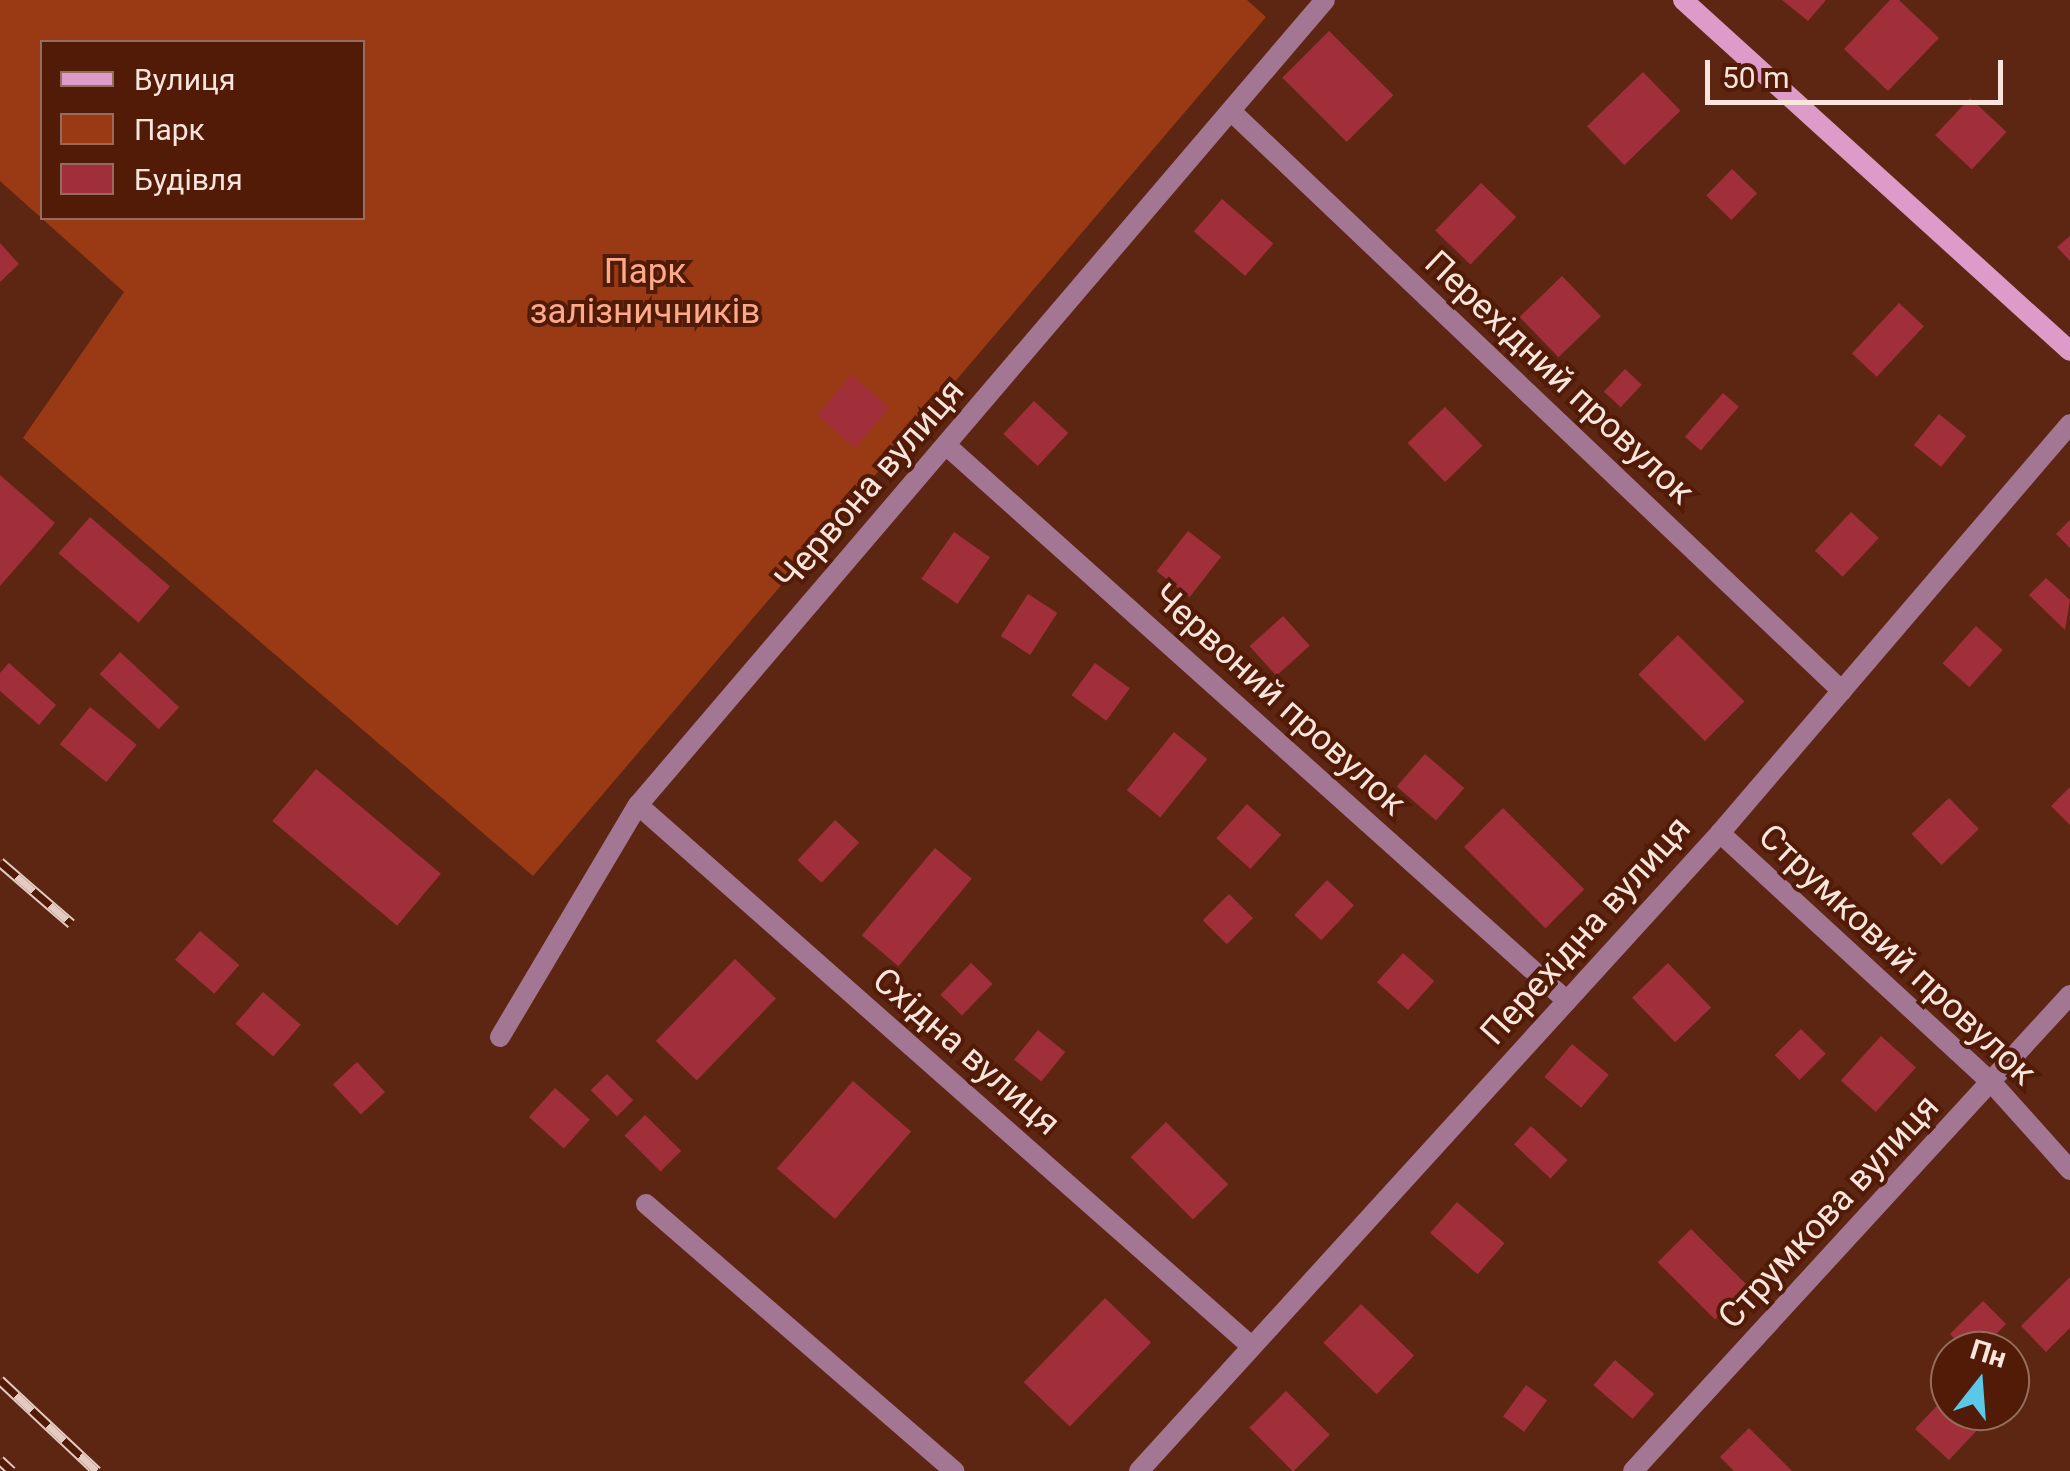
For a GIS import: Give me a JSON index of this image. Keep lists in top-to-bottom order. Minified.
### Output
{"streets":{"street":["Перехідний провулок","Червона вулиця","Червоний провулок","Перехідна вулиця","Струмковий провулок","Східна вулиця","Струмкова вулиця"]},"crossings":[["Перехідний провулок","Червона вулиця"],["Перехідний провулок","Перехідна вулиця"],["Червона вулиця","Червоний провулок"],["Червона вулиця","Східна вулиця"],["Червоний провулок","Перехідна вулиця"],["Перехідна вулиця","Струмковий провулок"],["Перехідна вулиця","Східна вулиця"],["Струмковий провулок","Струмкова вулиця"]],"parks":["Парк залізничників"],"legend":["Вулиця","Парк","Будівля"],"scale_bar":"50 m","north":"top"}
